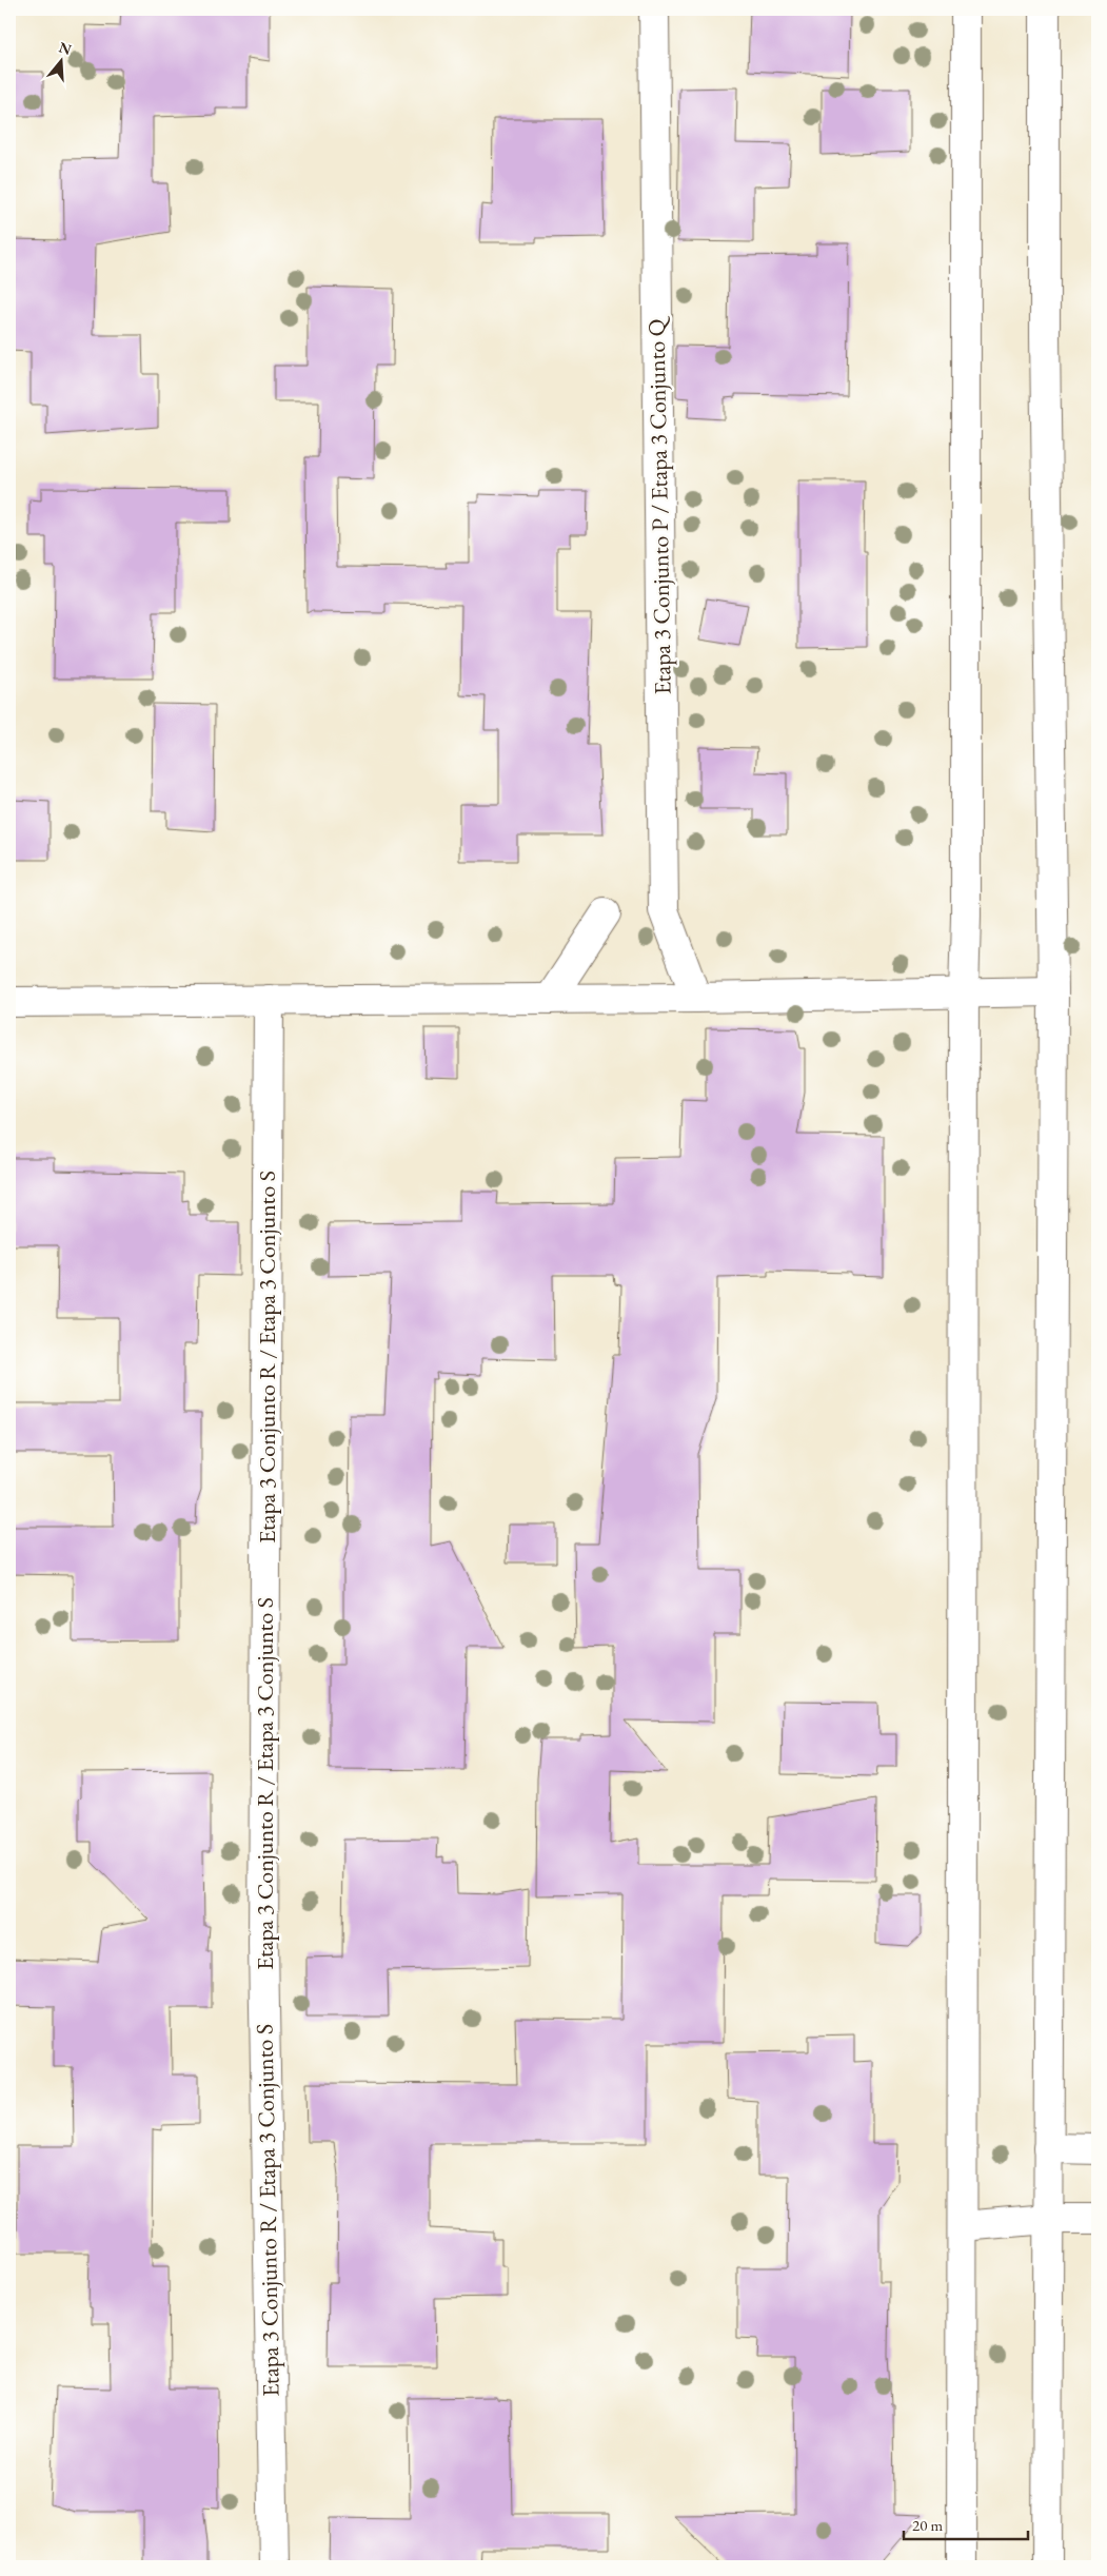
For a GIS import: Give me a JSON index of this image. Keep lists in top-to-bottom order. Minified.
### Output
{"streets":{"street":["Etapa 3 Conjunto P / Etapa 3 Conjunto Q","Etapa 3 Conjunto R / Etapa 3 Conjunto S"]},"scale_bar":"20 m","north":"top"}
